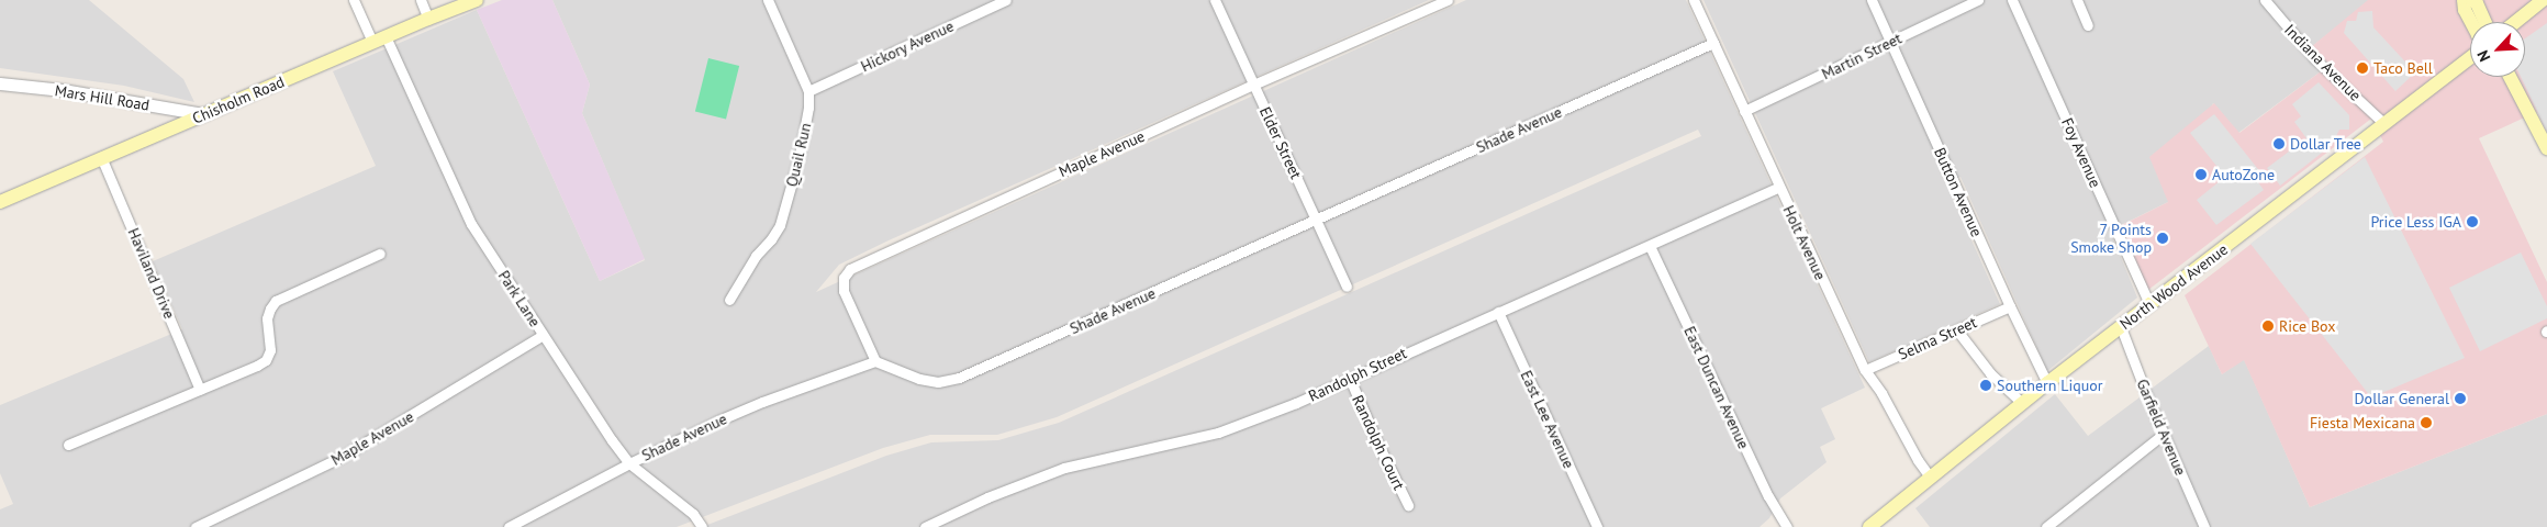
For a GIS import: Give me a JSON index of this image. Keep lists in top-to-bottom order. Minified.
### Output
{"streets":{"main road":["Chisholm Road","North Wood Avenue"],"street":["Hickory Avenue","Martin Street","Indiana Avenue","Mars Hill Road","Shade Avenue","Elder Street","Foy Avenue","Maple Avenue","Quail Run","Button Avenue","Holt Avenue","Haviland Drive","Park Lane","Selma Street","Randolph Street","East Duncan Avenue","East Lee Avenue","Garfield Avenue","Randolph Court"]},"crossings":[["Hickory Avenue","Quail Run"],["Martin Street","Button Avenue"],["Martin Street","Holt Avenue"],["Indiana Avenue","North Wood Avenue"],["Mars Hill Road","Chisholm Road"],["Chisholm Road","Haviland Drive"],["Chisholm Road","Park Lane"],["Shade Avenue","Elder Street"],["Shade Avenue","Maple Avenue"],["Shade Avenue","Holt Avenue"],["Shade Avenue","Park Lane"],["Elder Street","Maple Avenue"],["Foy Avenue","North Wood Avenue"],["Maple Avenue","Park Lane"],["Button Avenue","North Wood Avenue"],["Button Avenue","Selma Street"],["Holt Avenue","North Wood Avenue"],["Holt Avenue","Selma Street"],["Holt Avenue","Randolph Street"],["North Wood Avenue","Garfield Avenue"],["Randolph Street","East Duncan Avenue"],["Randolph Street","East Lee Avenue"],["Randolph Street","Randolph Court"]],"places":["Taco Bell","Dollar Tree","AutoZone","Price Less IGA","7 Points Smoke Shop","Rice Box","Southern Liquor","Dollar General","Fiesta Mexicana"],"north":"bottom left"}
